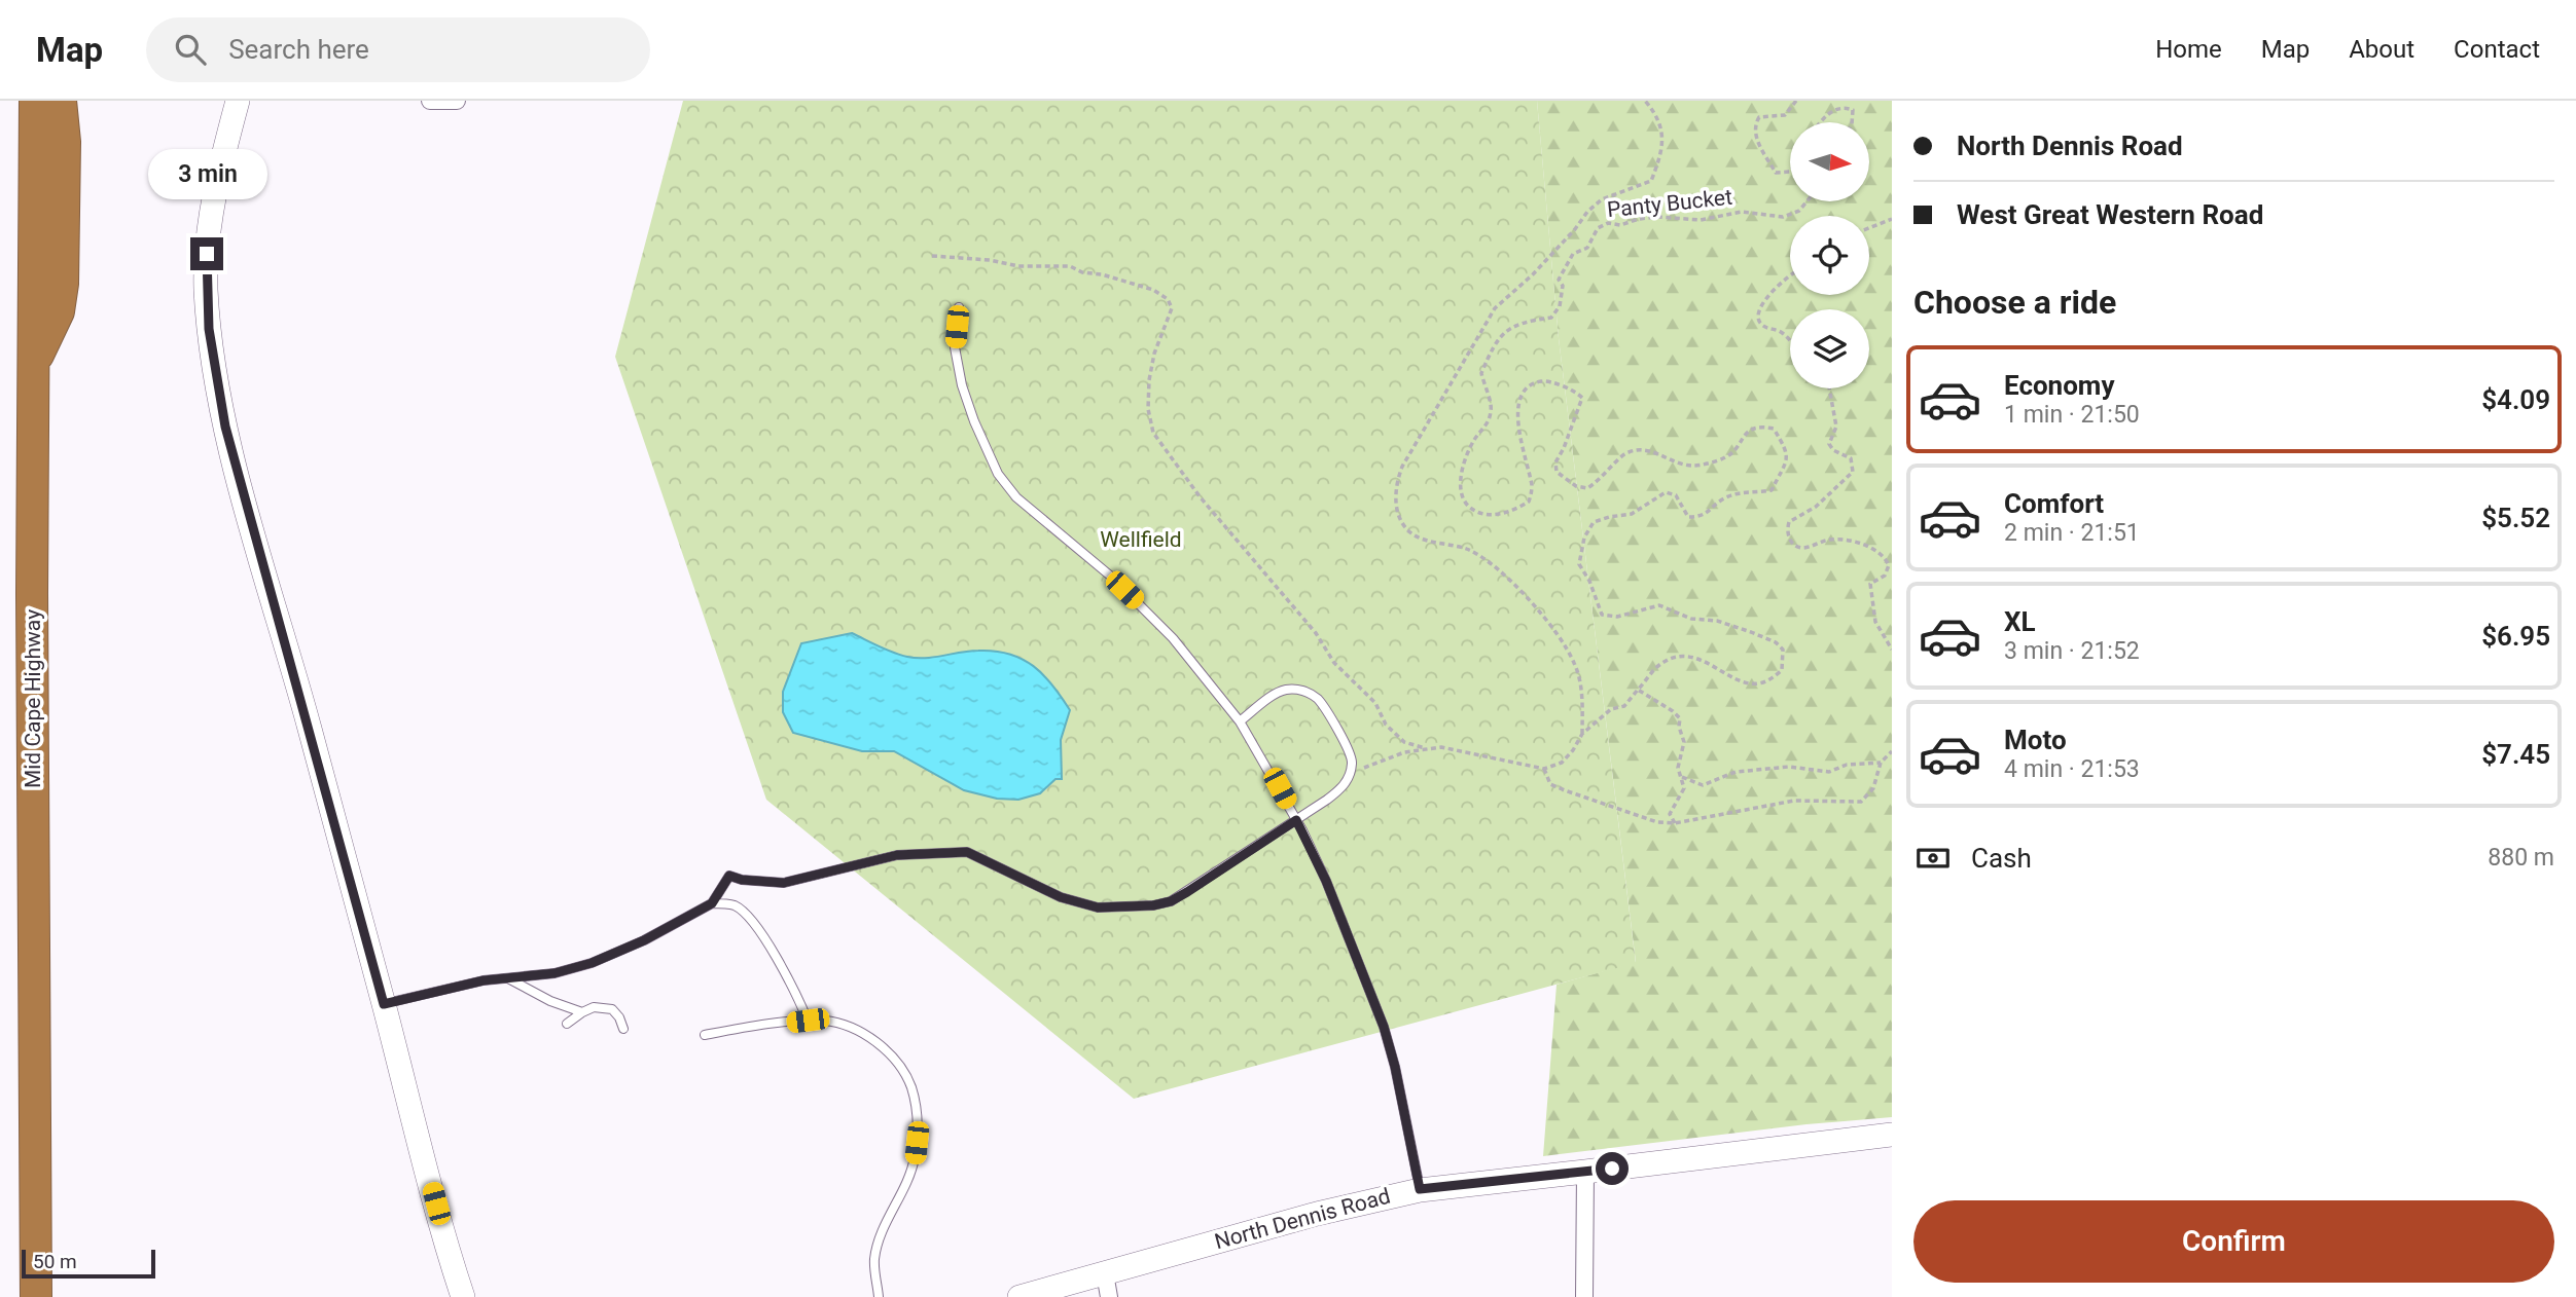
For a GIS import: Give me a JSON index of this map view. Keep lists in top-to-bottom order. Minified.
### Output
{"streets":{"highway":["Mid Cape Highway"],"street":["North Dennis Road"],"path":["Panty Bucket"]},"parks":["Wellfield"],"scale_bar":"50 m","north":"right","page":{"header":"Map","search":"Search here","nav":["Home","Map","About","Contact"],"banner":["North Dennis Road","West Great Western Road"],"bubble":"3 min","heading":"Choose a ride","list":[{"name":"Economy","note":"1 min · 21:50","value":"$4.09"},{"name":"Comfort","note":"2 min · 21:51","value":"$5.52"},{"name":"XL","note":"3 min · 21:52","value":"$6.95"},{"name":"Moto","note":"4 min · 21:53","value":"$7.45"}],"pay":["Cash","880 m"],"buttons":"Confirm","scale":"50 m"}}
